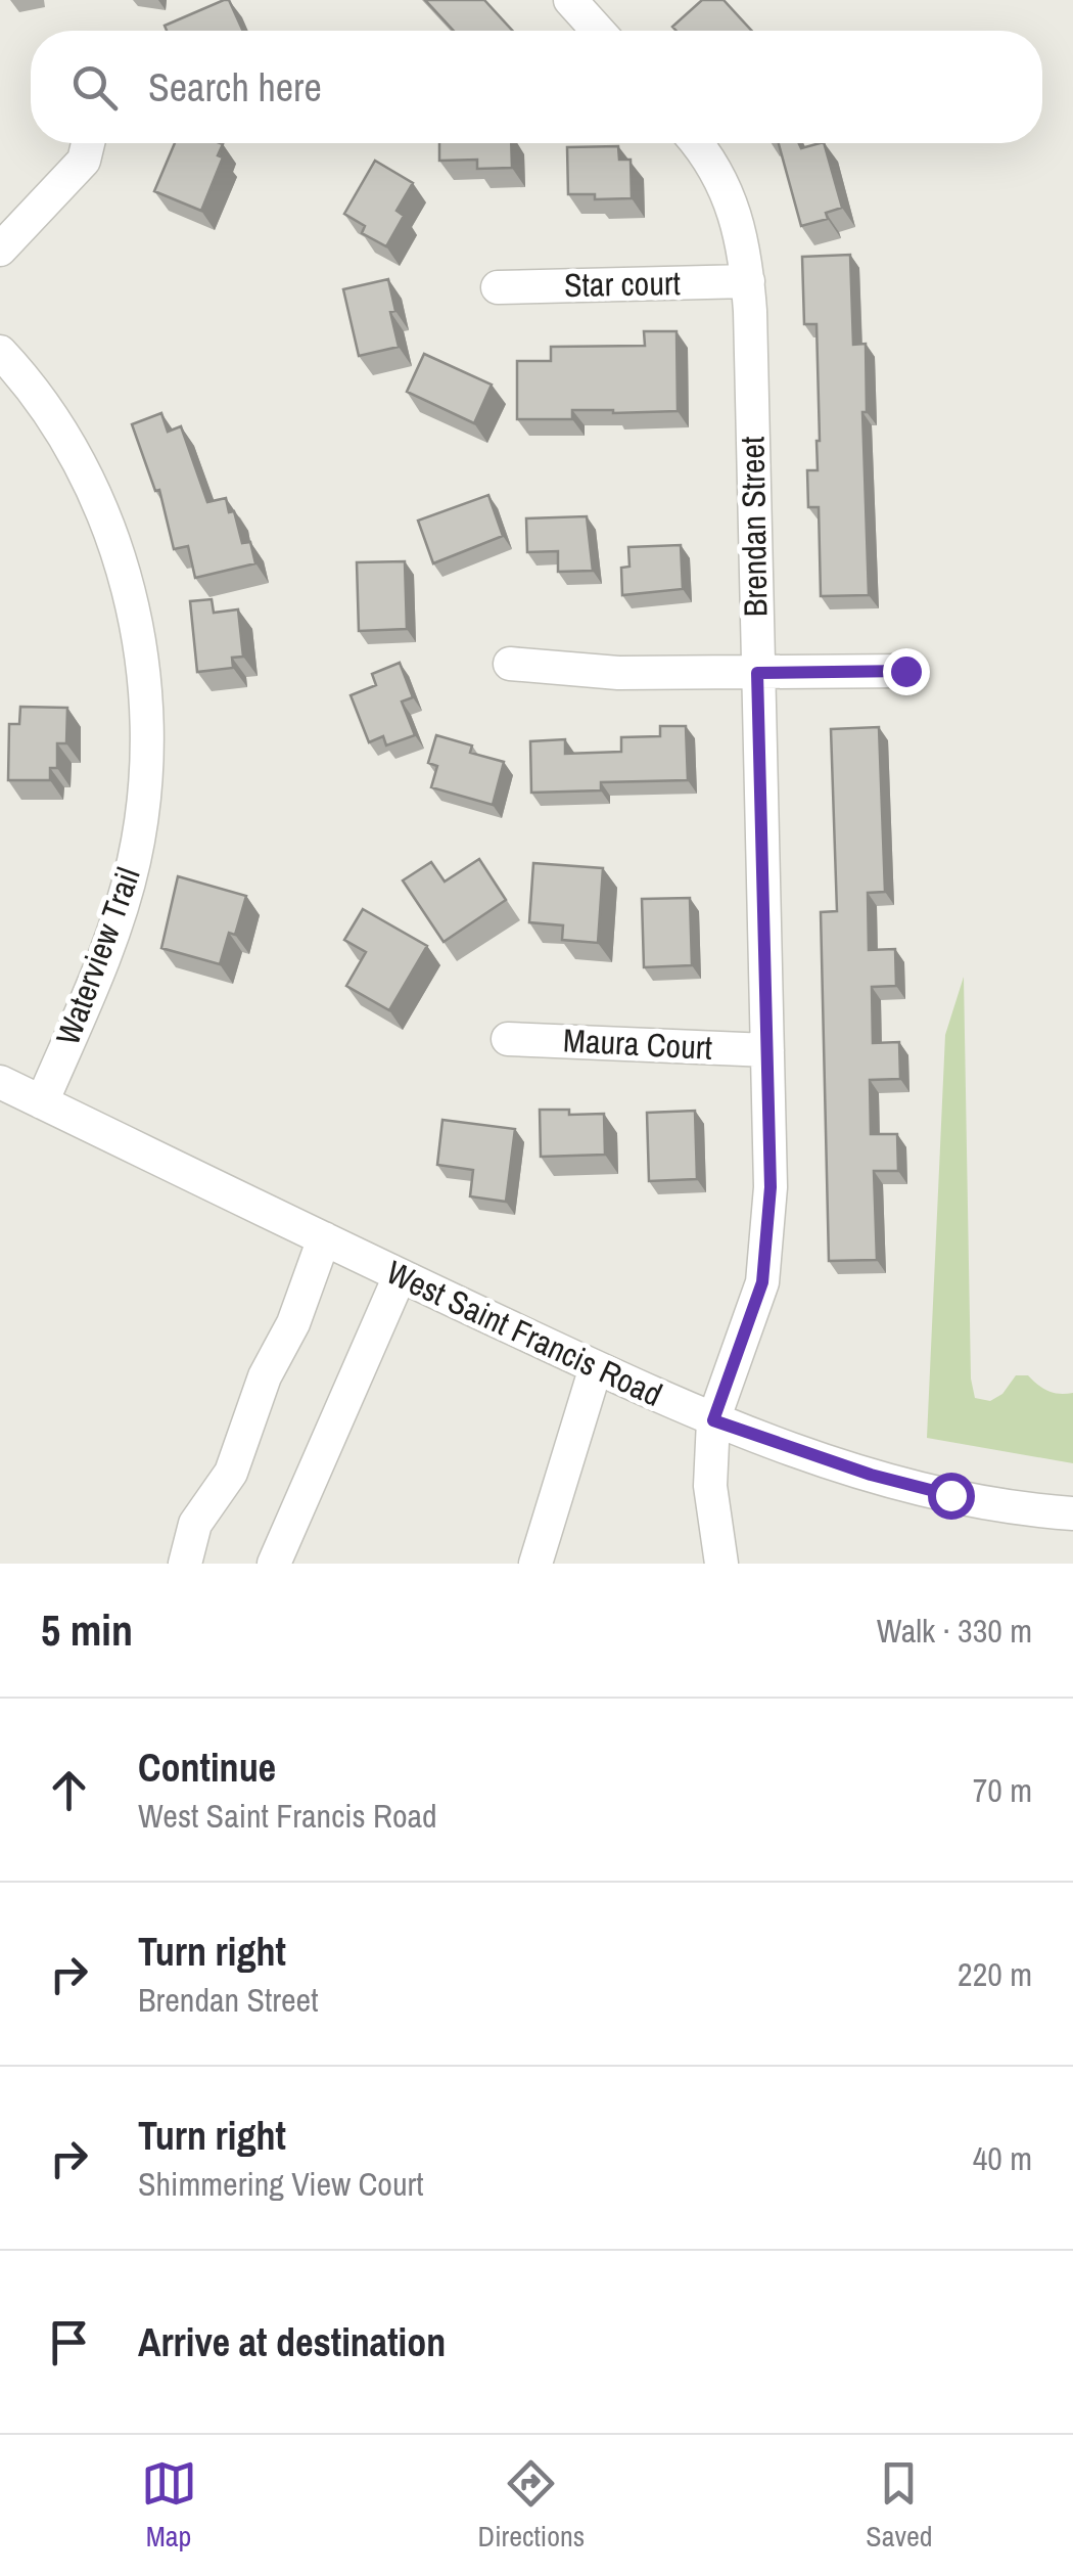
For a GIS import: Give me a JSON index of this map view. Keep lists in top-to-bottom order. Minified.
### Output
{"streets":{"street":["Star court","Brendan Street","Waterview Trail","Maura Court","West Saint Francis Road"]},"crossings":[["Star court","Brendan Street"],["Brendan Street","Maura Court"],["Brendan Street","West Saint Francis Road"],["Waterview Trail","West Saint Francis Road"]],"page":{"search":"Search here","heading":["5 min","Walk · 330 m"],"list":[["Continue","West Saint Francis Road","70 m"],["Turn right","Brendan Street","220 m"],["Turn right","Shimmering View Court","40 m"],"Arrive at destination"],"nav":["Map","Directions","Saved"]}}
